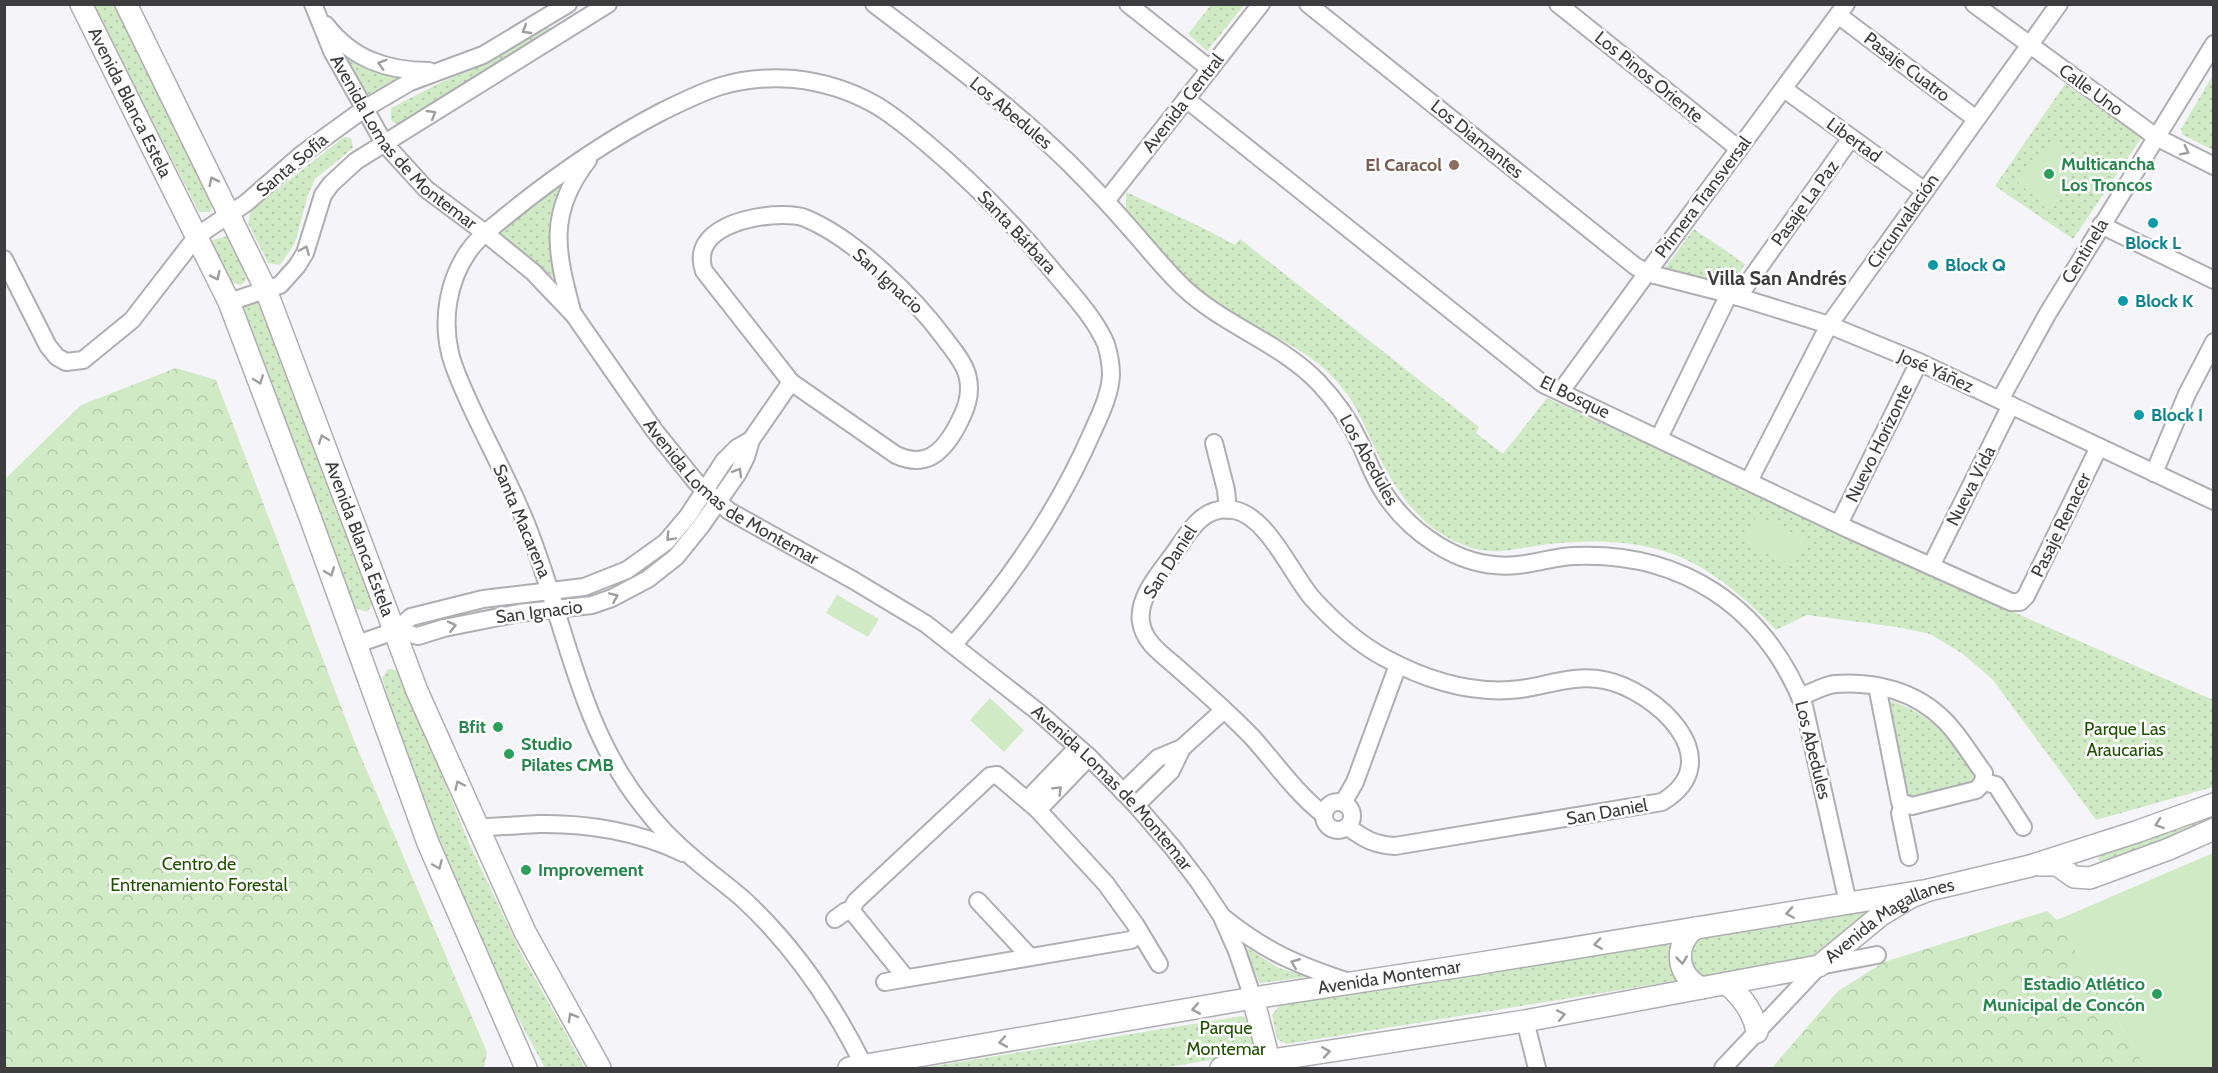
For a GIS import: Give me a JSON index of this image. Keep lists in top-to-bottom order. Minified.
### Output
{"streets":{"main road":["Avenida Blanca Estela","Avenida Lomas de Montemar","Avenida Magallanes","Avenida Montemar"],"street":["Pasaje Cuatro","Los Pinos Oriente","Calle Uno","Avenida Central","Los Abedules","Los Diamantes","Libertad","Santa Sofía","Primera Transversal","Pasaje La Paz","Circunvalación","Santa Bárbara","Centinela","San Ignacio","José Yáñez","El Bosque","Nuevo Horizonte","Nueva Vida","Santa Macarena","Pasaje Renacer","San Daniel"]},"crossings":[["Pasaje Cuatro","Primera Transversal"],["Pasaje Cuatro","Circunvalación"],["Los Pinos Oriente","Primera Transversal"],["Calle Uno","Circunvalación"],["Calle Uno","Centinela"],["Avenida Blanca Estela","Santa Sofía"],["Avenida Blanca Estela","San Ignacio"],["Avenida Blanca Estela","Santa Macarena"],["Avenida Central","Los Abedules"],["Avenida Central","El Bosque"],["Los Abedules","Avenida Montemar"],["Los Diamantes","Primera Transversal"],["Los Diamantes","José Yáñez"],["Avenida Lomas de Montemar","Santa Sofía"],["Avenida Lomas de Montemar","Santa Bárbara"],["Avenida Lomas de Montemar","San Ignacio"],["Avenida Lomas de Montemar","Santa Macarena"],["Avenida Lomas de Montemar","Avenida Montemar"],["Libertad","Primera Transversal"],["Libertad","Pasaje La Paz"],["Libertad","Circunvalación"],["Primera Transversal","José Yáñez"],["Primera Transversal","El Bosque"],["Pasaje La Paz","José Yáñez"],["Pasaje La Paz","El Bosque"],["Circunvalación","José Yáñez"],["Circunvalación","El Bosque"],["Santa Bárbara","Santa Macarena"],["Centinela","José Yáñez"],["Centinela","Nueva Vida"],["San Ignacio","Santa Macarena"],["José Yáñez","Nuevo Horizonte"],["José Yáñez","Nueva Vida"],["José Yáñez","Pasaje Renacer"],["El Bosque","Nuevo Horizonte"],["El Bosque","Nueva Vida"],["El Bosque","Pasaje Renacer"],["Santa Macarena","Avenida Montemar"],["Avenida Magallanes","Avenida Montemar"]],"districts":["Villa San Andrés"],"parks":["Parque Las Araucarias","Centro de Entrenamiento Forestal","Parque Montemar"],"places":["El Caracol","Multicancha Los Troncos","Block L","Block Q","Block K","Block I","Bfit","Studio Pilates CMB","Improvement","Estadio Atlético Municipal de Concón"]}
